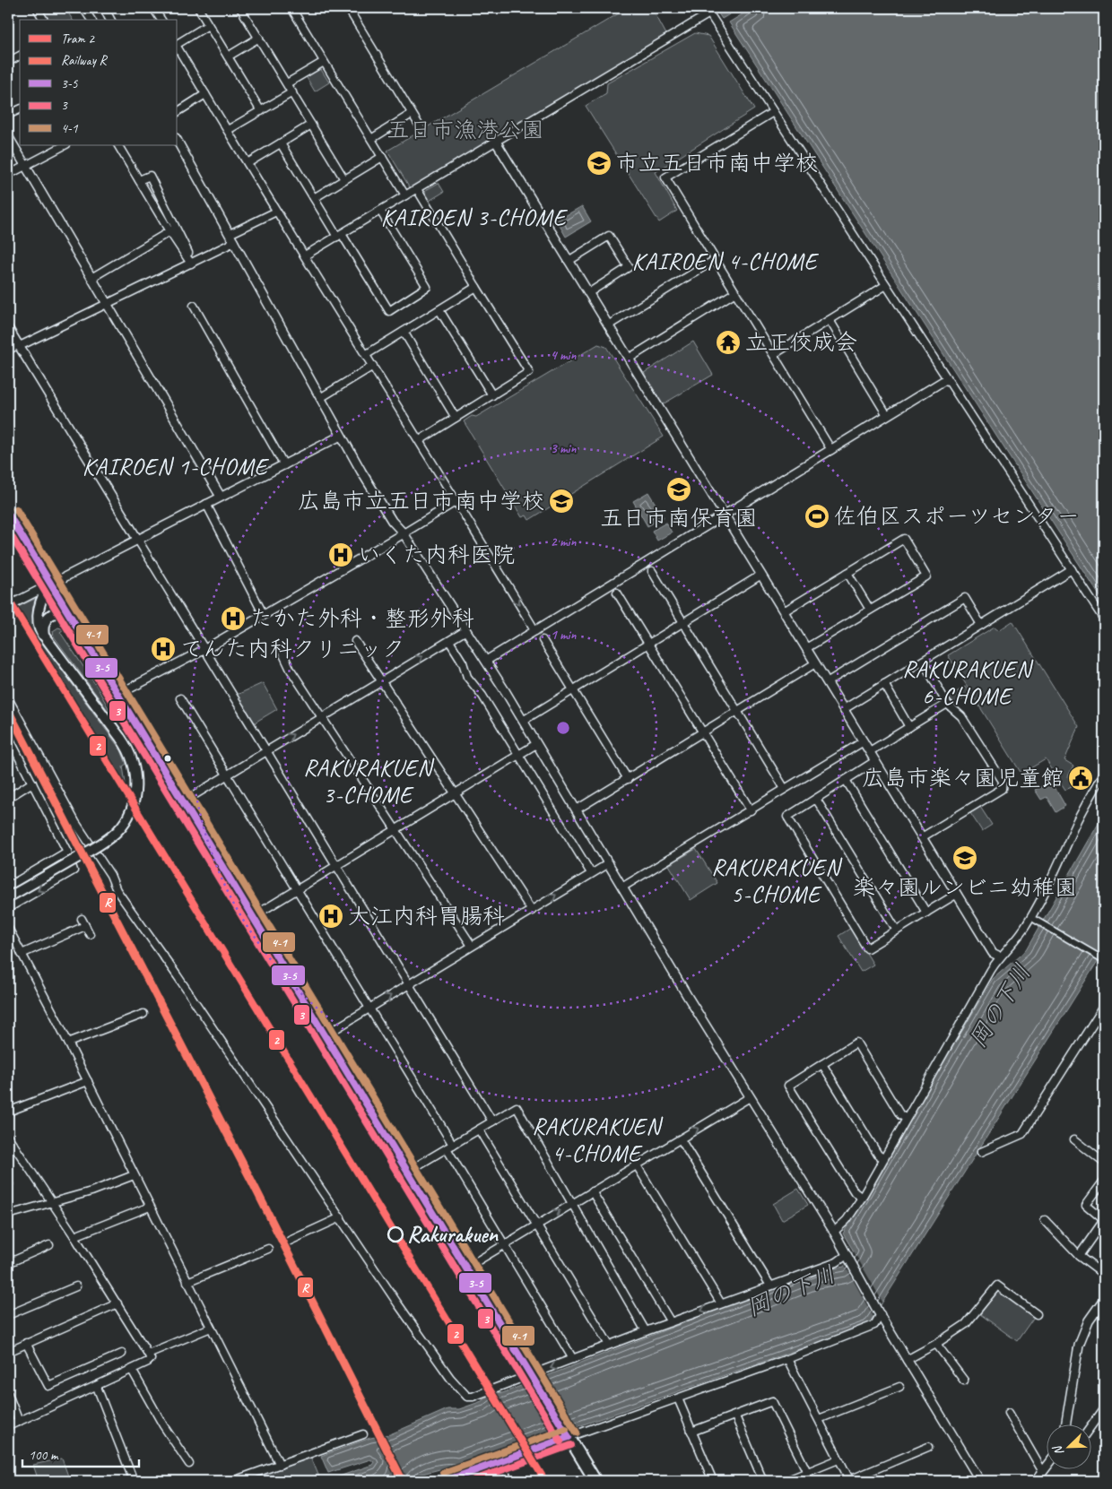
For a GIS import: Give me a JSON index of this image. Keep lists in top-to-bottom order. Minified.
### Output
{"districts":["KAIROEN 3-CHOME","KAIROEN 4-CHOME","KAIROEN 1-CHOME","RAKURAKUEN 6-CHOME","RAKURAKUEN 3-CHOME","RAKURAKUEN 5-CHOME","RAKURAKUEN 4-CHOME"],"water":["岡の下川"],"parks":["五日市漁港公園"],"places":{"school or university":["市立五日市南中学校","五日市南保育園","広島市立五日市南中学校","楽々園ルンビニ幼稚園"],"temple":["立正佼成会"],"sports":["佐伯区スポーツセンター"],"hospital":["いくた内科医院","たかた外科・整形外科","てんた内科クリニック","大江内科胃腸科"],"public building":["広島市楽々園児童館"],"other":["Rakurakuen"]},"lines":["transit line 4-1","transit line 3-5","transit line 3","tram line 2","rail line R"],"legend":["Tram 2","Railway R","3-5","3","4-1"],"scale_bar":"100 m","north":"bottom left","rings":["4 min","3 min","2 min","1 min"]}
